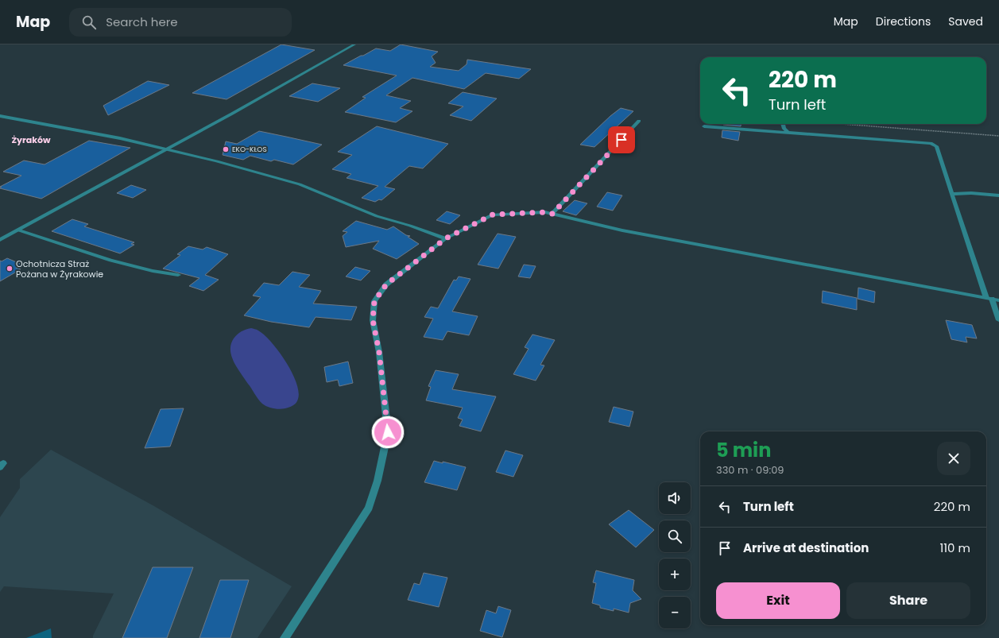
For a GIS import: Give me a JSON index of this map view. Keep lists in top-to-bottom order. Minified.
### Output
{"districts":["Żyraków"],"places":["EKO-KŁOS","Ochotnicza Straż Pożana w Żyrakowie"],"page":{"header":"Map","search":"Search here","nav":["Map","Directions","Saved"],"turn":["220 m","Turn left"],"heading":["5 min","330 m · 09:09"],"map_buttons":["+","−"],"list":[{"name":"Turn left","value":"220 m"},{"name":"Arrive at destination","value":"110 m"}],"buttons":["Exit","Share"]}}
